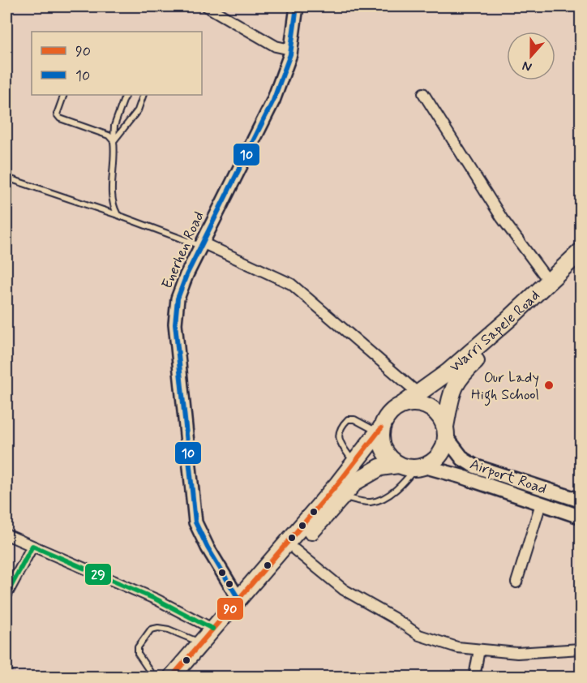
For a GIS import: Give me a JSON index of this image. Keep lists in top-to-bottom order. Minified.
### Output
{"streets":{"highway":["Warri Sapele Road"],"main road":["Airport Road"],"street":["Enerhen Road"]},"crossings":[["Warri Sapele Road","Airport Road"]],"places":["Our Lady High School"],"lines":["transit line 10","transit line 90","transit line 29"],"legend":["90","10"],"north":"bottom"}
